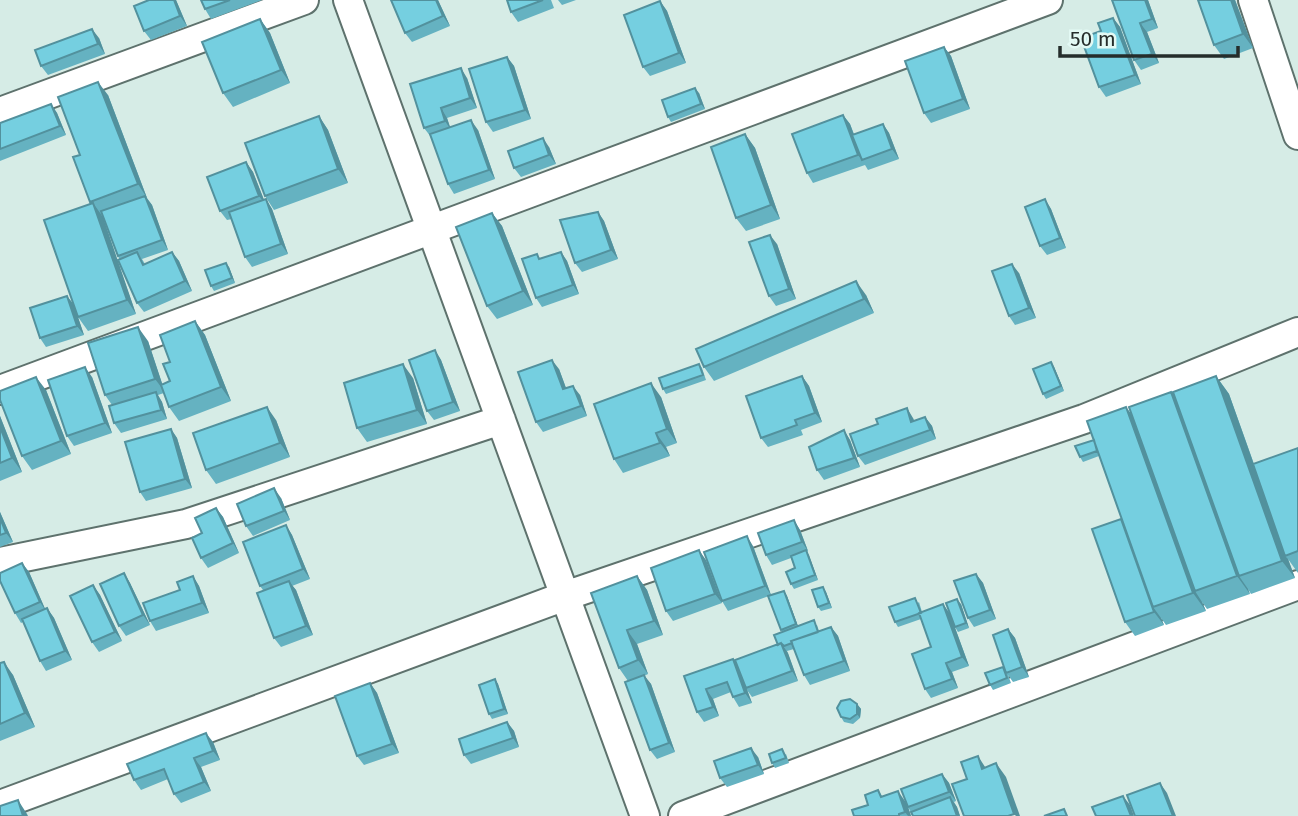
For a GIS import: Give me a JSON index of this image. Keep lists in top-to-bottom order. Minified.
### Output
{"scale_bar":"50 m"}
